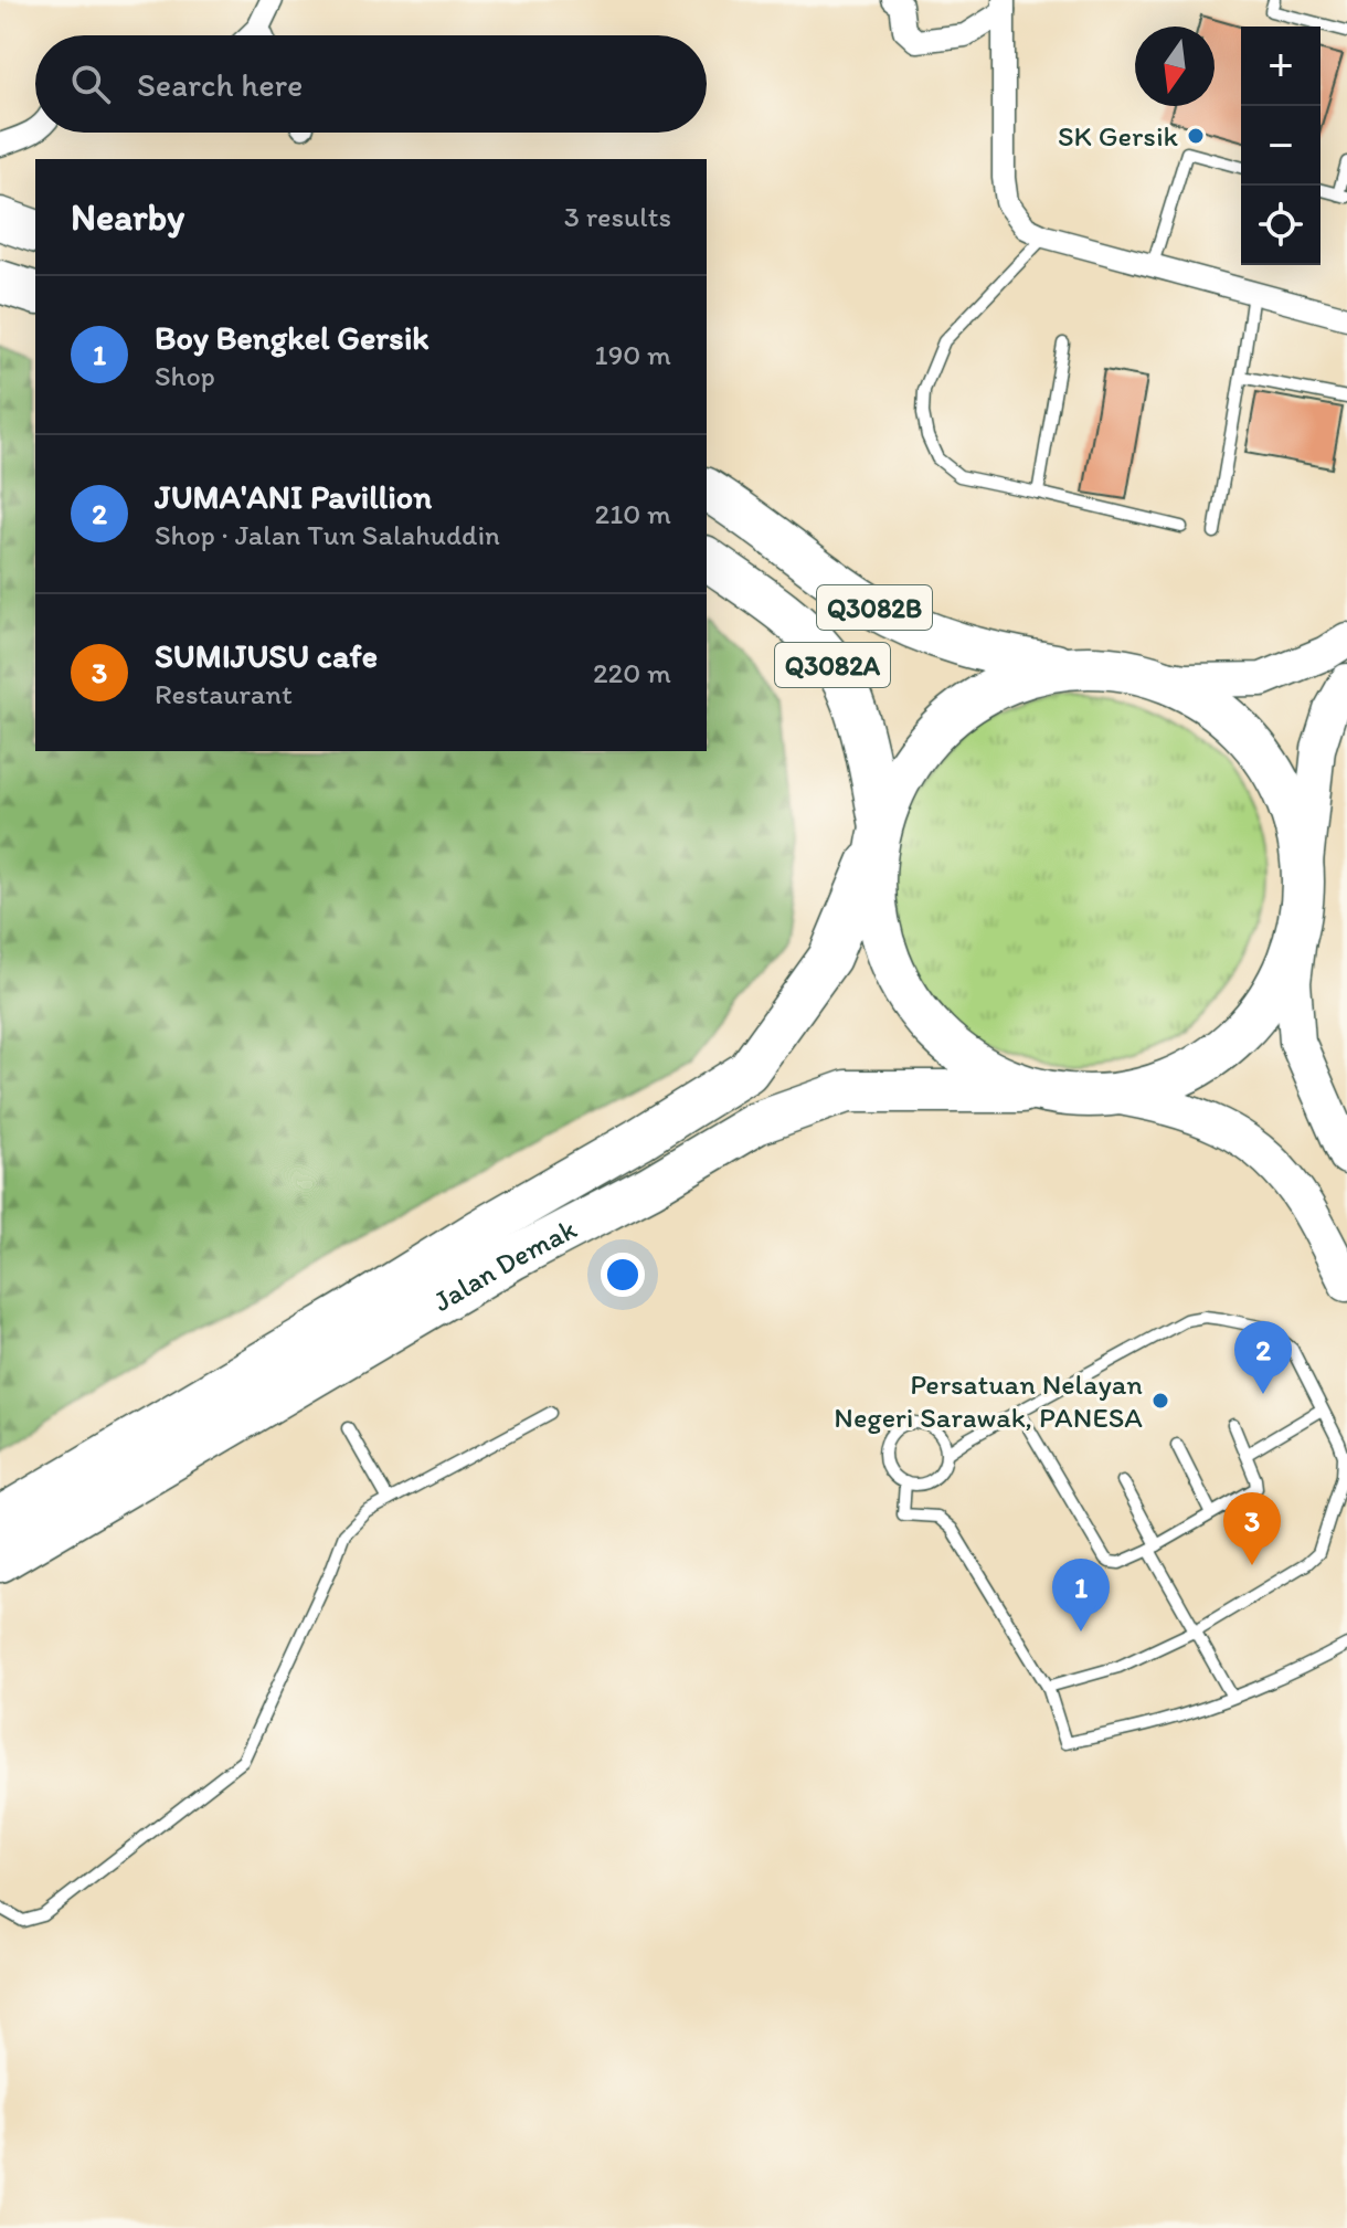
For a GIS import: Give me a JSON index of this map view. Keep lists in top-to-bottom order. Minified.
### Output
{"streets":{"highway":["Q3082B","Q3082A","Jalan Demak"]},"crossings":[["Q3082B","Jalan Demak"],["Q3082A","Jalan Demak"]],"places":["SK Gersik","Persatuan Nelayan Negeri Sarawak, PANESA"],"north":"bottom","page":{"map_buttons":["+","−"],"search":"Search here","heading":["Nearby","3 results"],"list":[{"mark":"1","name":"Boy Bengkel Gersik","note":"Shop","value":"190 m"},{"mark":"2","name":"JUMA'ANI Pavillion","note":"Shop · Jalan Tun Salahuddin","value":"210 m"},{"mark":"3","name":"SUMIJUSU cafe","note":"Restaurant","value":"220 m"}],"pins":["2","3","1"]}}
